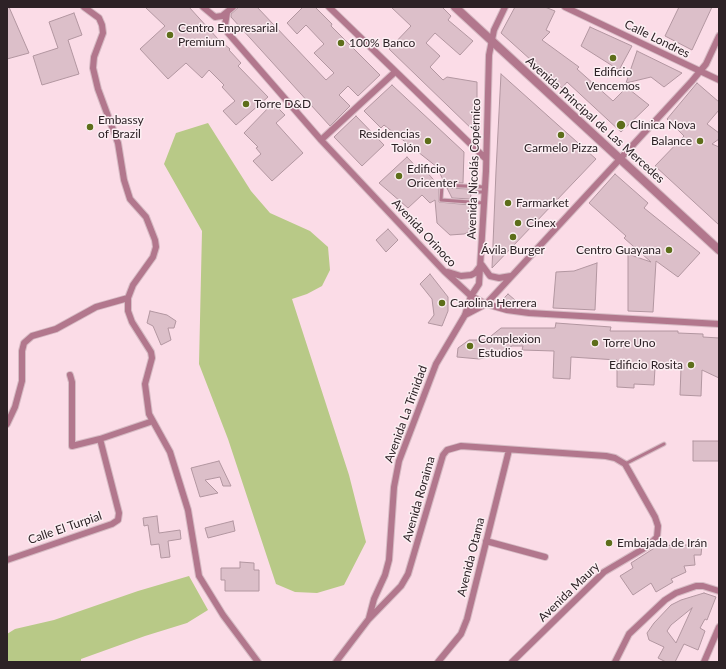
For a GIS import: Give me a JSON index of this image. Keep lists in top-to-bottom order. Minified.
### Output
{"streets":{"street":["Calle Londres","Avenida Principal de Las Mercedes","Avenida Nicolás Copérnico","Avenida Orinoco","Avenida La Trinidad","Avenida Roraima","Calle El Turpial","Avenida Otama","Avenida Maury"]},"crossings":[["Avenida Principal de Las Mercedes","Avenida Nicolás Copérnico"],["Avenida Nicolás Copérnico","Avenida Orinoco"],["Avenida Nicolás Copérnico","Avenida La Trinidad"],["Avenida Orinoco","Avenida La Trinidad"],["Avenida La Trinidad","Avenida Roraima"],["Avenida Roraima","Avenida Otama"],["Avenida Roraima","Avenida Maury"]],"places":["Centro Empresarial Premium","100% Banco","Edificio Vencemos","Torre D&D","Clínica Nova","Embassy of Brazil","Carmelo Pizza","Residencias Tolón","Balance","Edificio Oricenter","Farmarket","Cinex","Ávila Burger","Centro Guayana","Carolina Herrera","Torre Uno","Complexion Estudios","Edificio Rosita","Embajada de Irán"]}
